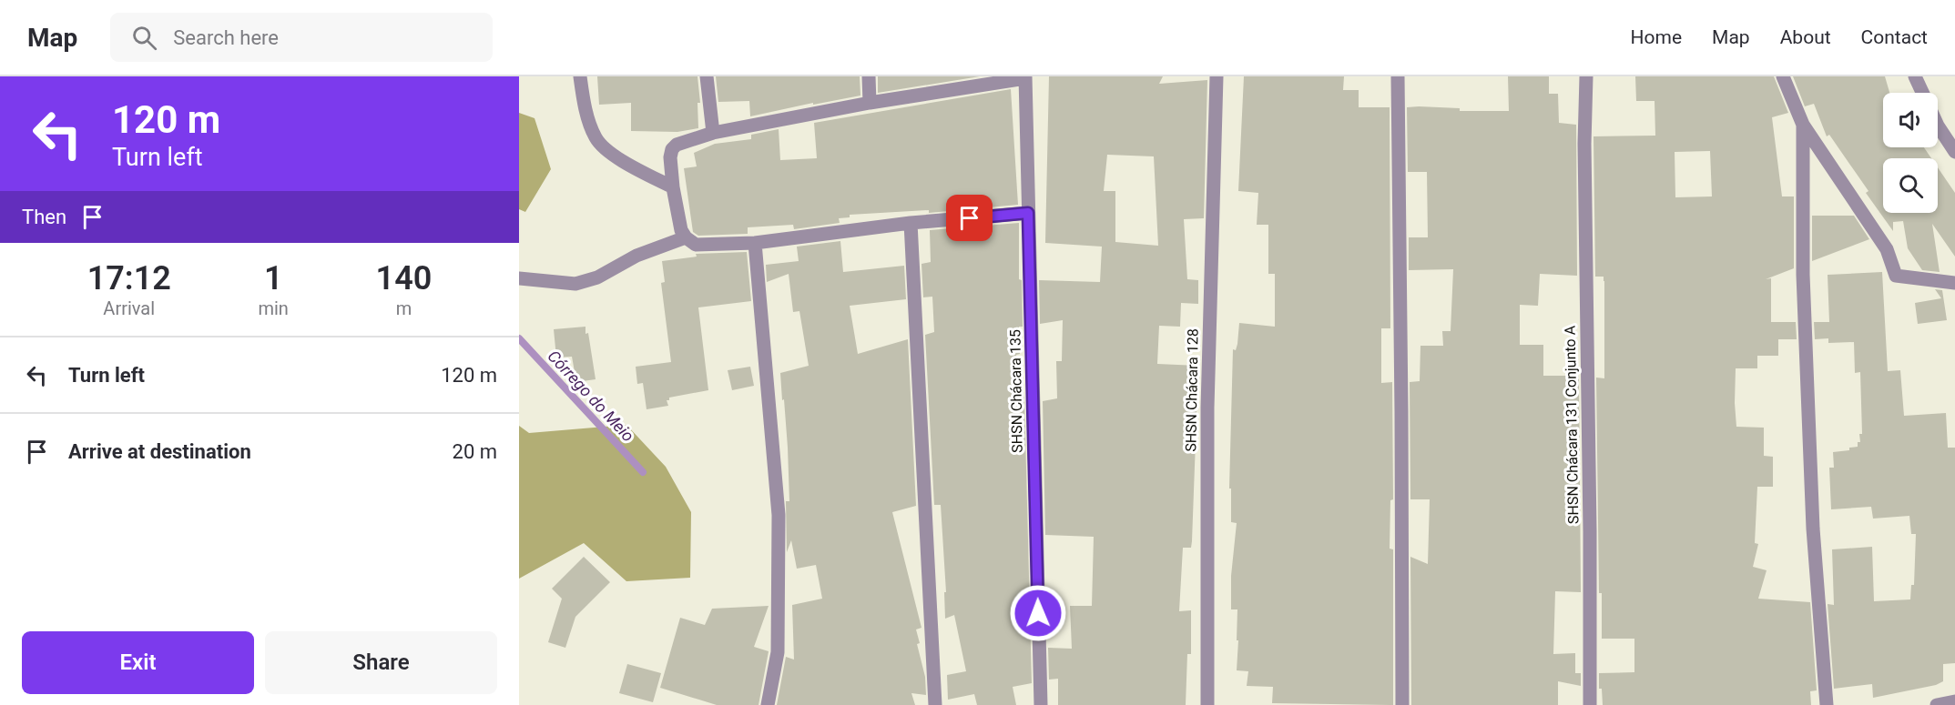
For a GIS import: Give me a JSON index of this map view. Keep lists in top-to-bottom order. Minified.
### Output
{"streets":{"street":["SHSN Chácara 128","SHSN Chácara 135","SHSN Chácara 131 Conjunto A"]},"water":["Córrego do Meio"],"page":{"header":"Map","search":"Search here","nav":["Home","Map","About","Contact"],"turn":["120 m","Turn left"],"then":"Then","eta":["17:12","Arrival","1","min","140","m"],"list":[{"name":"Turn left","value":"120 m"},{"name":"Arrive at destination","value":"20 m"}],"buttons":["Exit","Share"]}}
